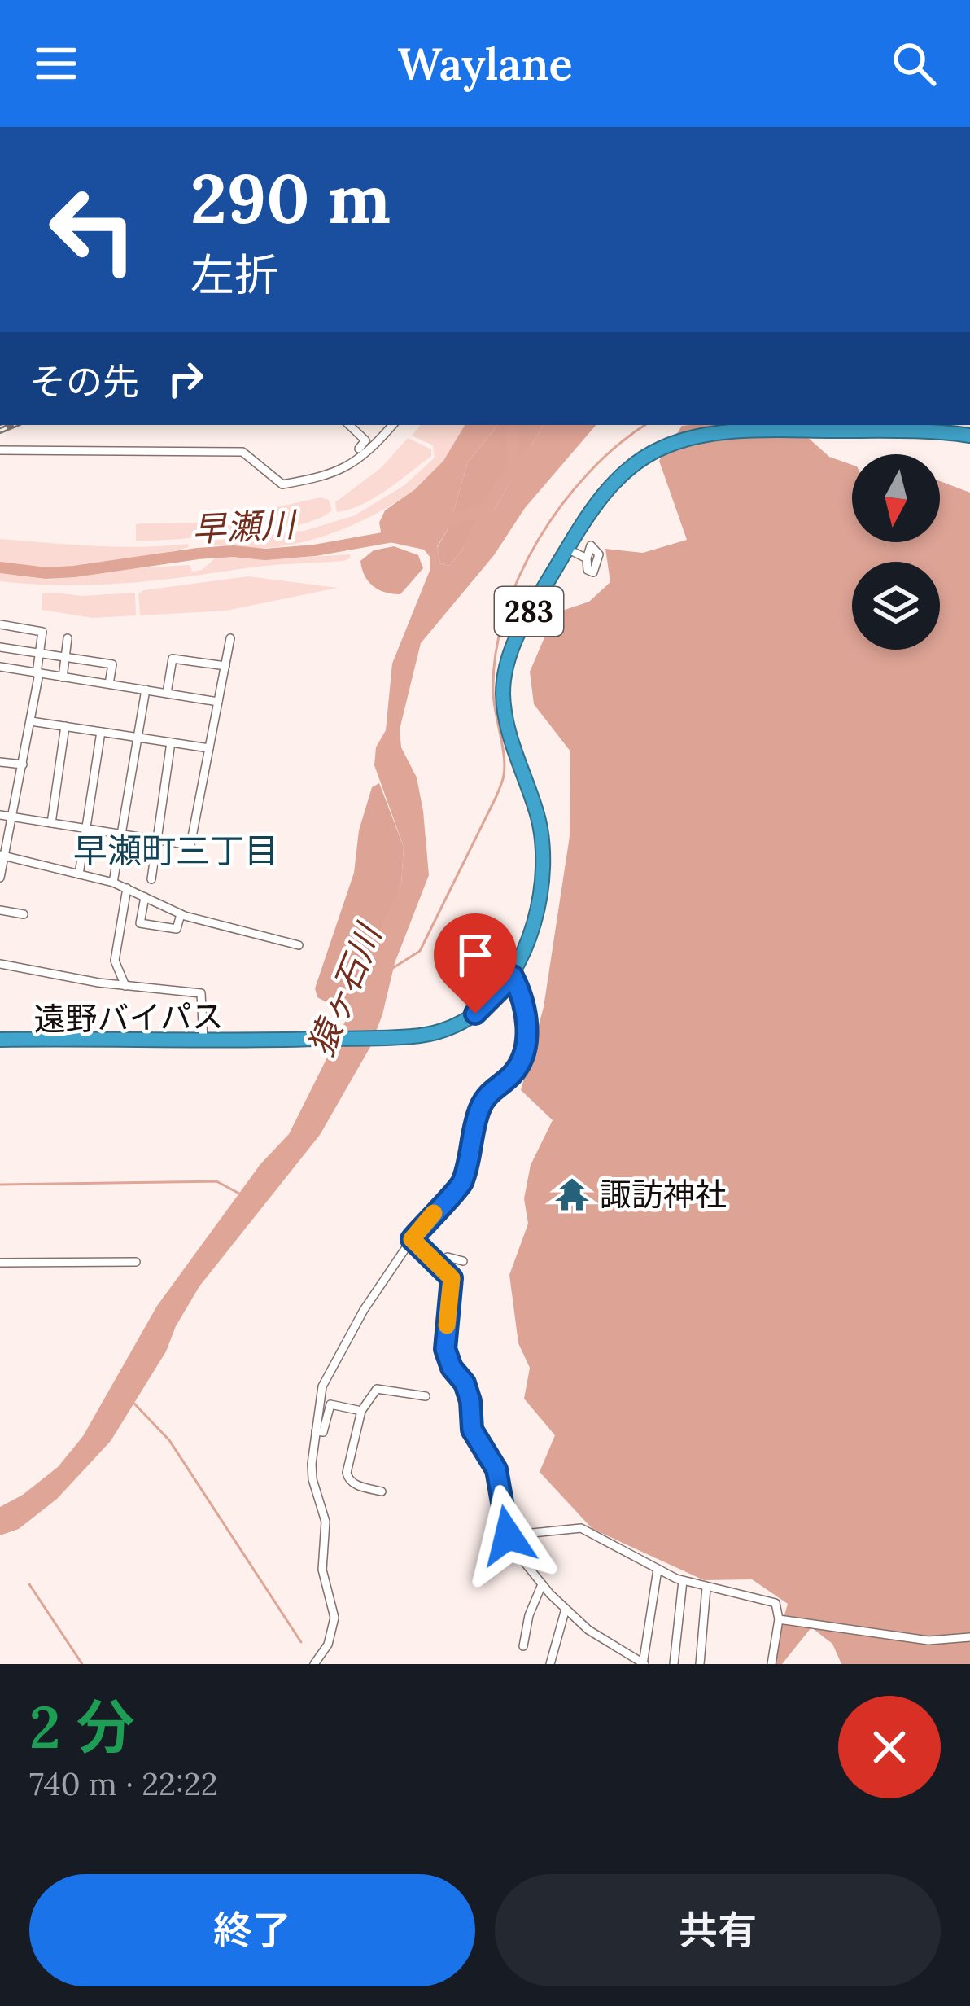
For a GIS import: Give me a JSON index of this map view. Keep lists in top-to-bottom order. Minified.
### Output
{"streets":{"highway":["283","遠野バイパス"]},"districts":["早瀬町三丁目"],"water":["早瀬川","猿ヶ石川"],"places":{"temple":["諏訪神社"]},"north":"bottom","page":{"header":"Waylane","turn":["290 m","左折"],"then":"その先","heading":["2 分","740 m · 22:22"],"buttons":["終了","共有"]}}
